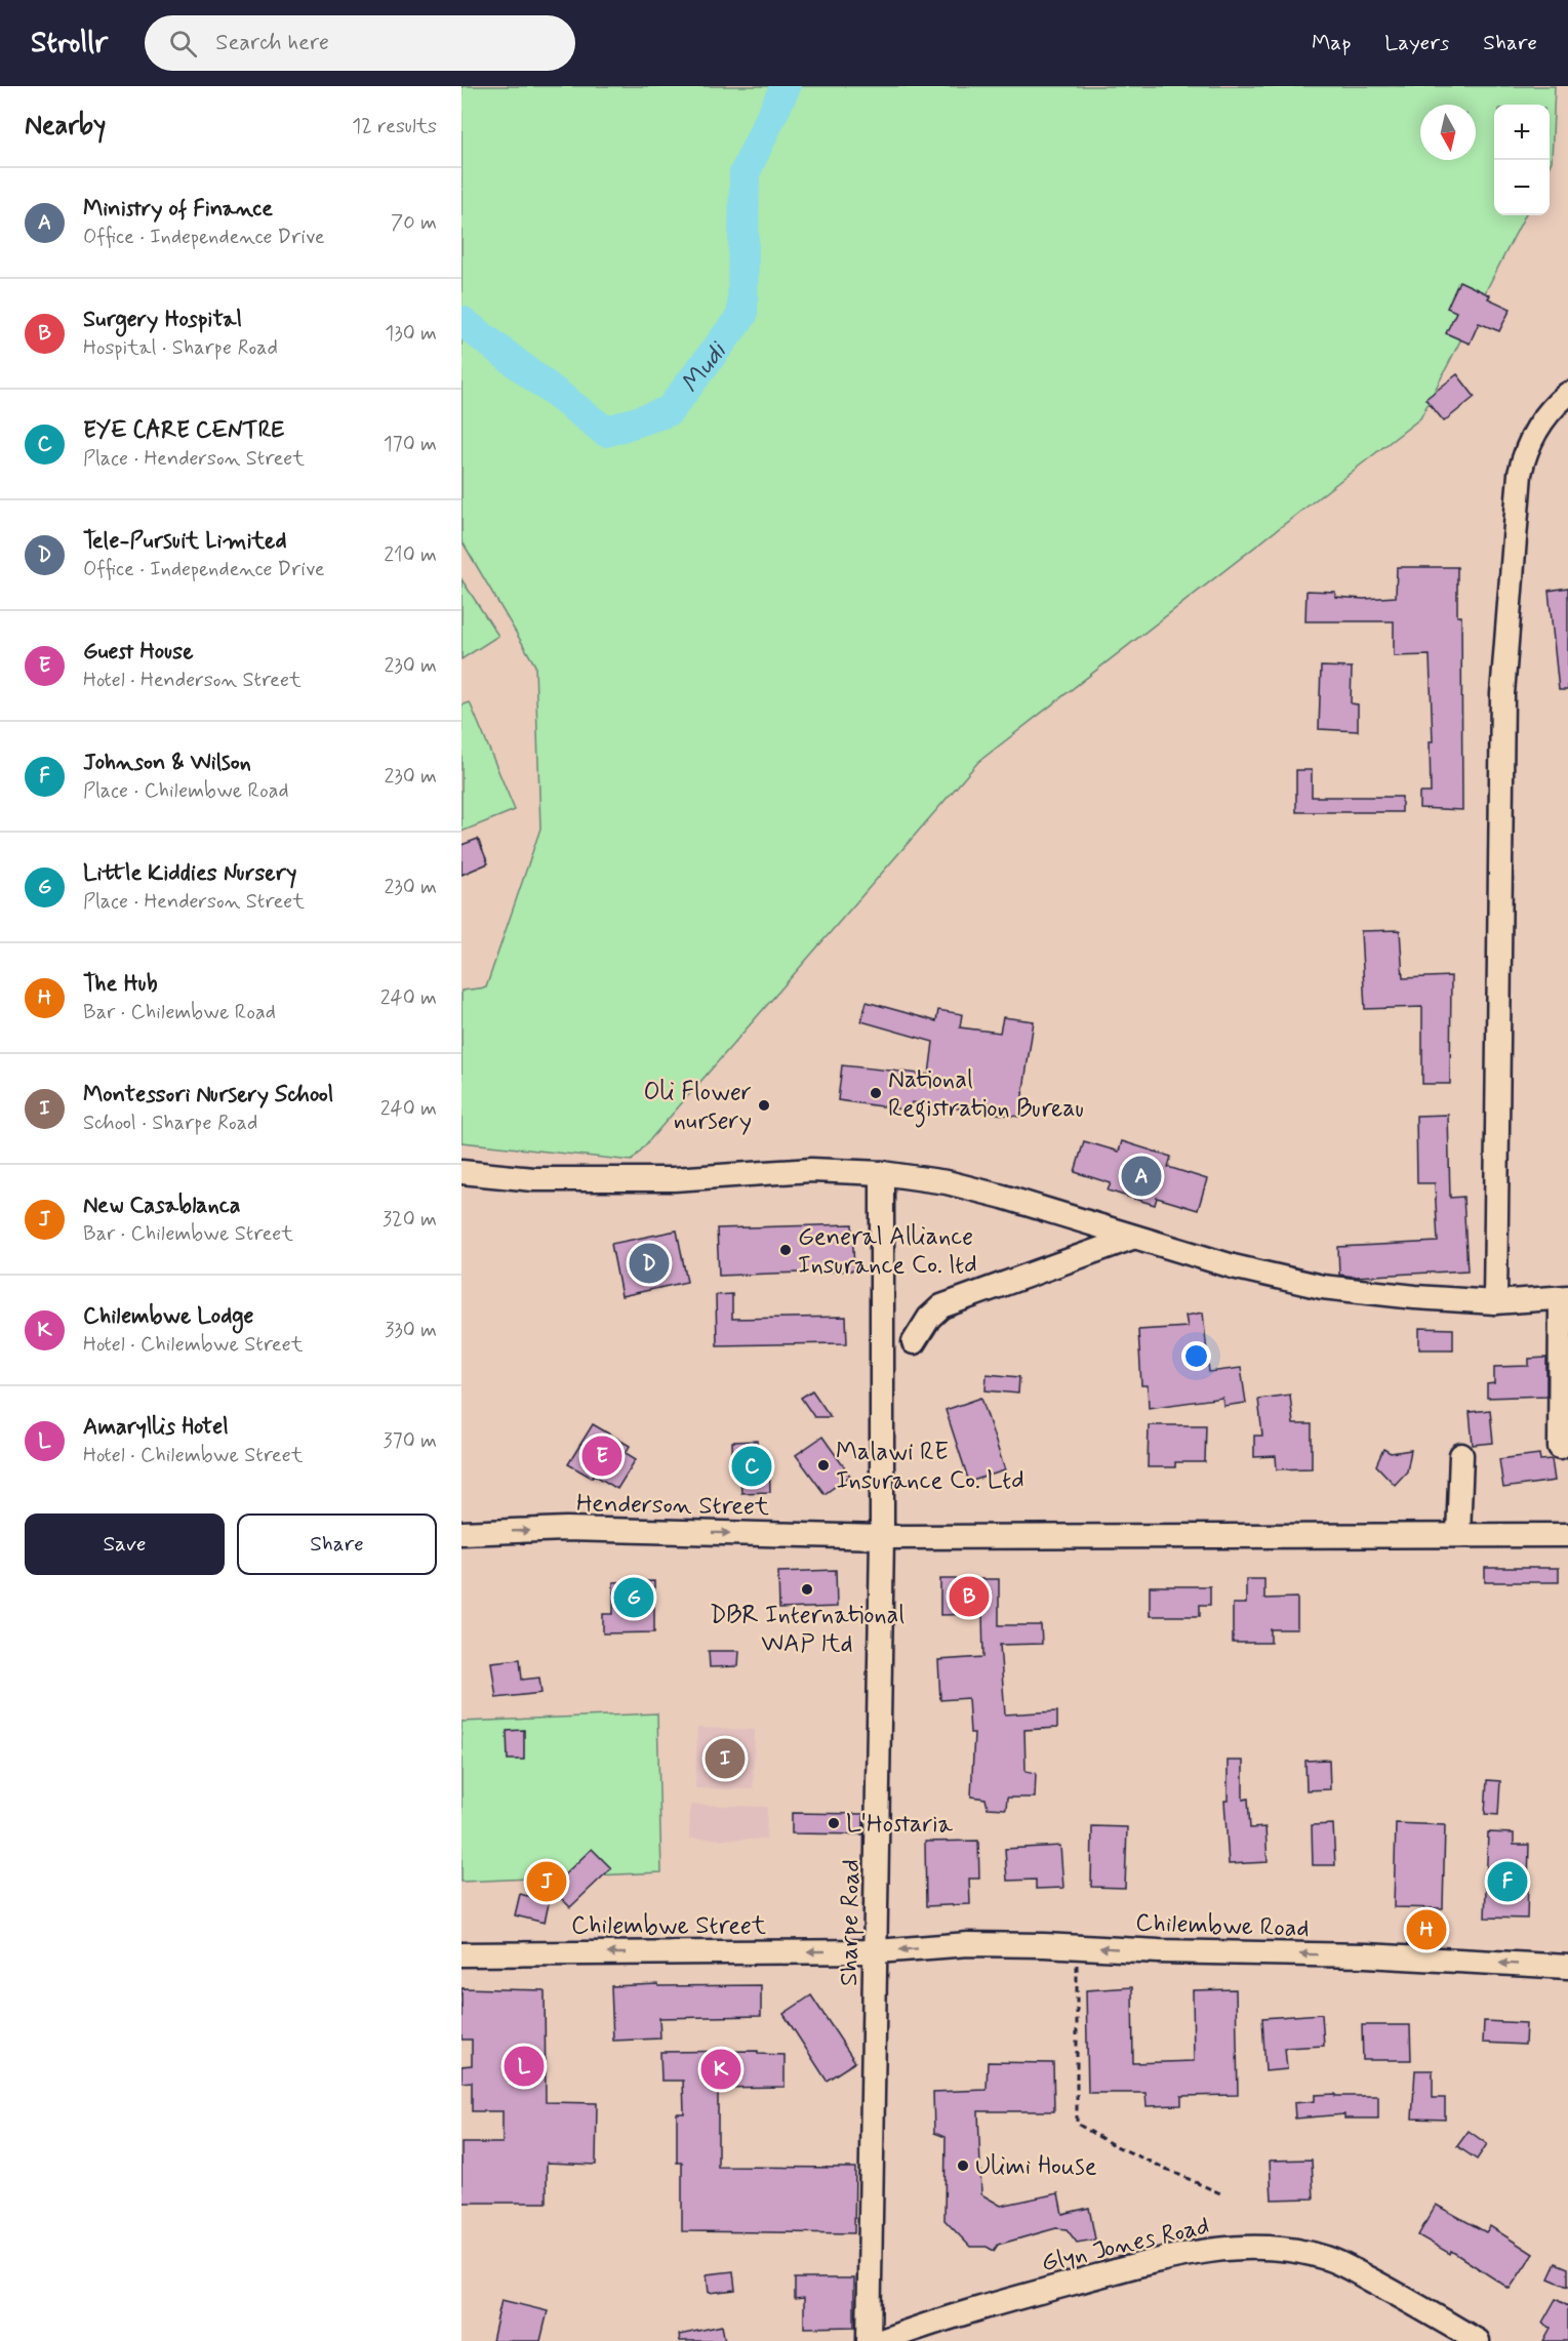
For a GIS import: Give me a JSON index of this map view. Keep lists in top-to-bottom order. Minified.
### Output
{"streets":{"street":["Henderson Street","Sharpe Road","Chilembwe Street","Chilembwe Road","Glyn Jones Road"]},"crossings":[["Henderson Street","Sharpe Road"],["Sharpe Road","Chilembwe Street"],["Sharpe Road","Chilembwe Road"],["Chilembwe Street","Chilembwe Road"]],"one_way":["Henderson Street","Chilembwe Street","Chilembwe Road"],"water":["Mudi"],"places":["National Registration Bureau","Oli Flower nursery","General Alliance Insurance Co. ltd","Malawi RE Insurance Co. Ltd","DBR International WAP ltd","L'Hostaria","Ulimi House"],"north":"bottom","page":{"header":"Strollr","search":"Search here","nav":["Map","Layers","Share"],"heading":["Nearby","12 results"],"map_buttons":["+","−"],"list":[{"mark":"A","name":"Ministry of Finance","note":"Office · Independence Drive","value":"70 m"},{"mark":"B","name":"Surgery Hospital","note":"Hospital · Sharpe Road","value":"130 m"},{"mark":"C","name":"EYE CARE CENTRE","note":"Place · Henderson Street","value":"170 m"},{"mark":"D","name":"Tele-Pursuit Limited","note":"Office · Independence Drive","value":"210 m"},{"mark":"E","name":"Guest House","note":"Hotel · Henderson Street","value":"230 m"},{"mark":"F","name":"Johnson & Wilson","note":"Place · Chilembwe Road","value":"230 m"},{"mark":"G","name":"Little Kiddies Nursery","note":"Place · Henderson Street","value":"230 m"},{"mark":"H","name":"The Hub","note":"Bar · Chilembwe Road","value":"240 m"},{"mark":"I","name":"Montessori Nursery School","note":"School · Sharpe Road","value":"240 m"},{"mark":"J","name":"New Casablanca","note":"Bar · Chilembwe Street","value":"320 m"},{"mark":"K","name":"Chilembwe Lodge","note":"Hotel · Chilembwe Street","value":"330 m"},{"mark":"L","name":"Amaryllis Hotel","note":"Hotel · Chilembwe Street","value":"370 m"}],"pins":["A","D","E","C","B","G","I","F","J","H","L","K"],"buttons":["Save","Share"]}}
